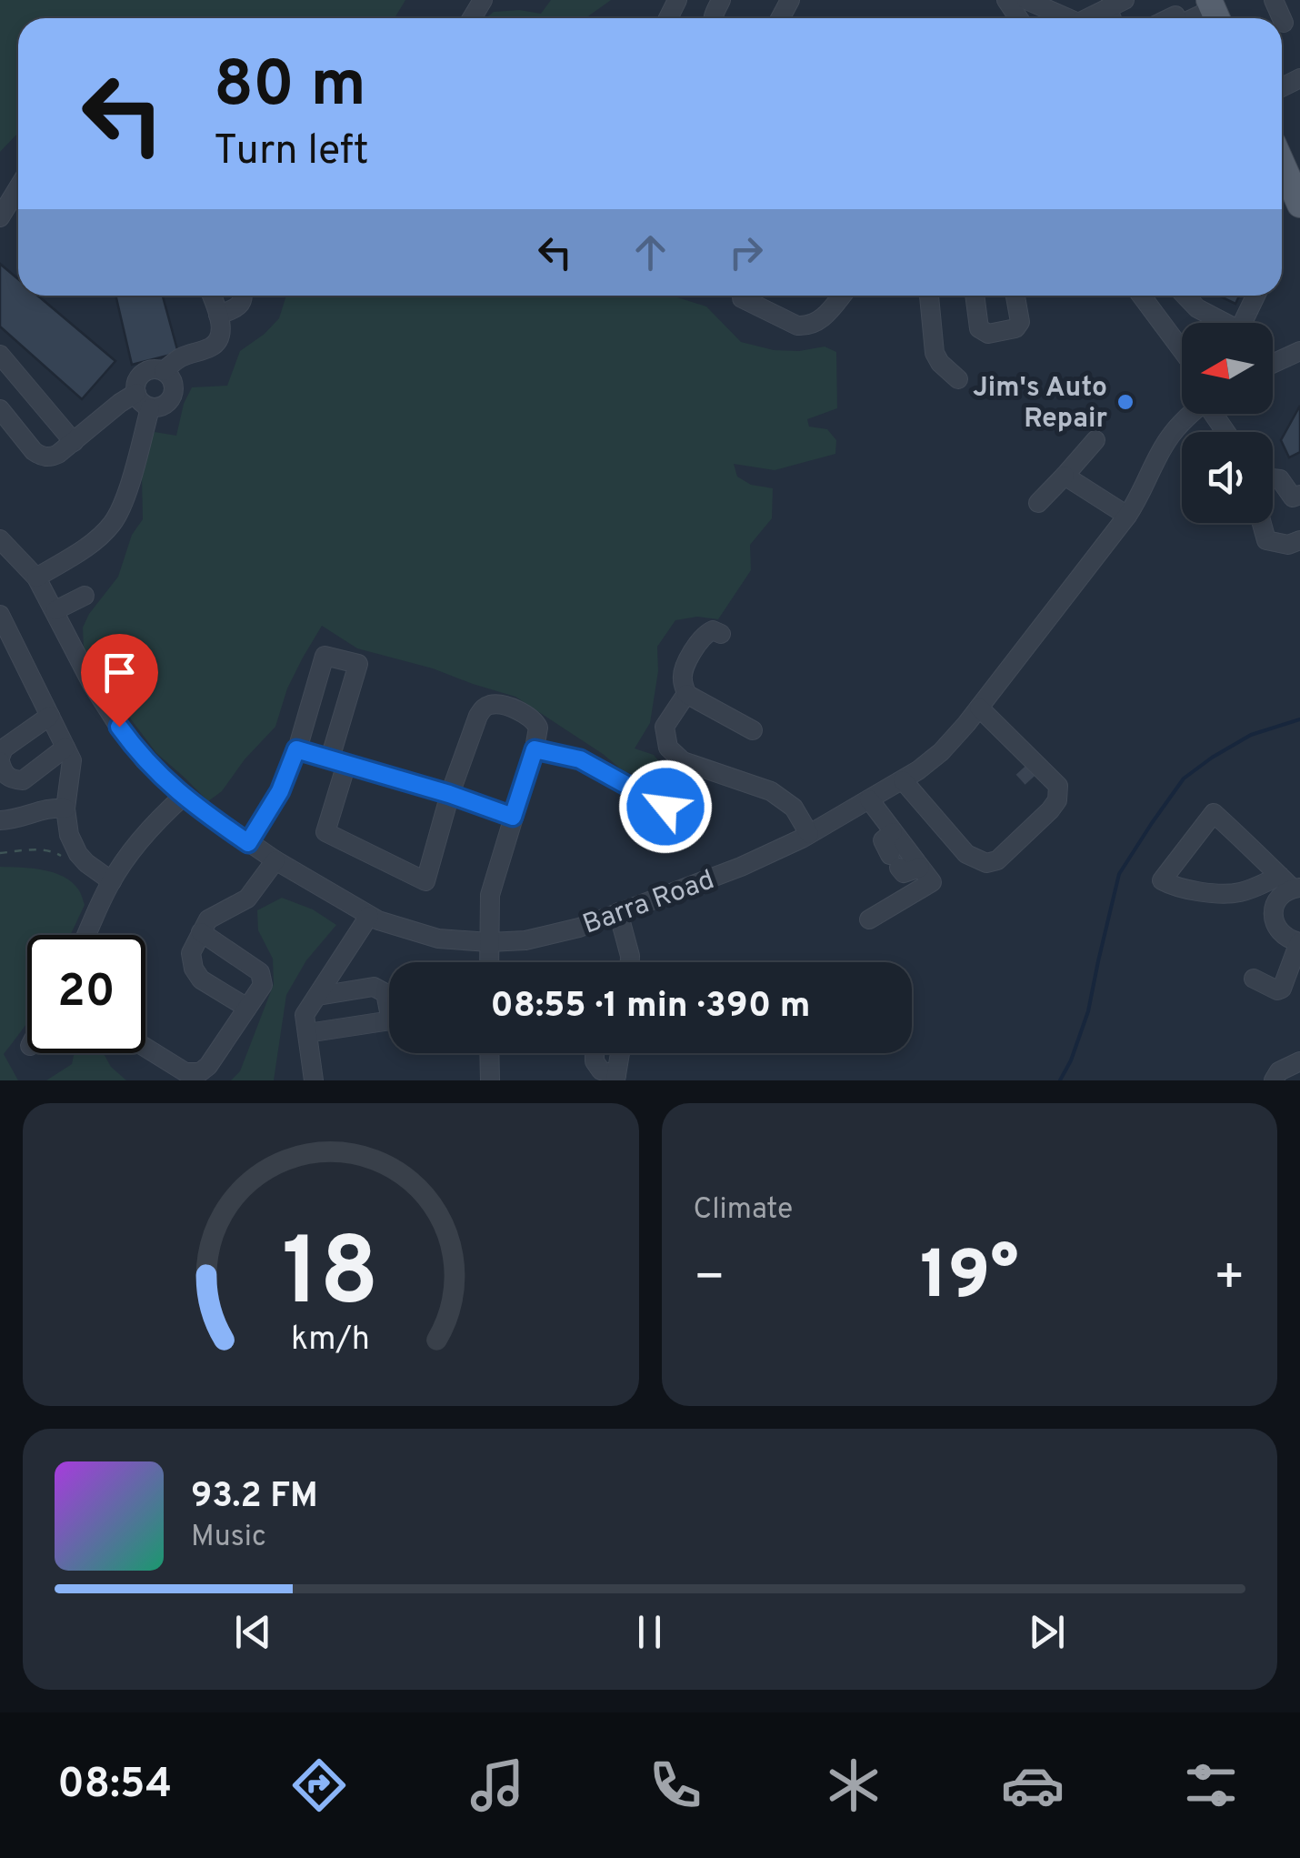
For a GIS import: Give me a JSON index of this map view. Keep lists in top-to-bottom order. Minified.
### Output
{"streets":{"street":["Barra Road"]},"places":["Jim's Auto Repair"],"north":"left","page":{"turn":["80 m","Turn left"],"limit":"20","trip":"08:55 · 1 min · 390 m","tile":"Climate","heat":["−","19°","+"],"song":["93.2 FM","Music"],"tabs":"08:54","gauge":["18","km/h"]}}
